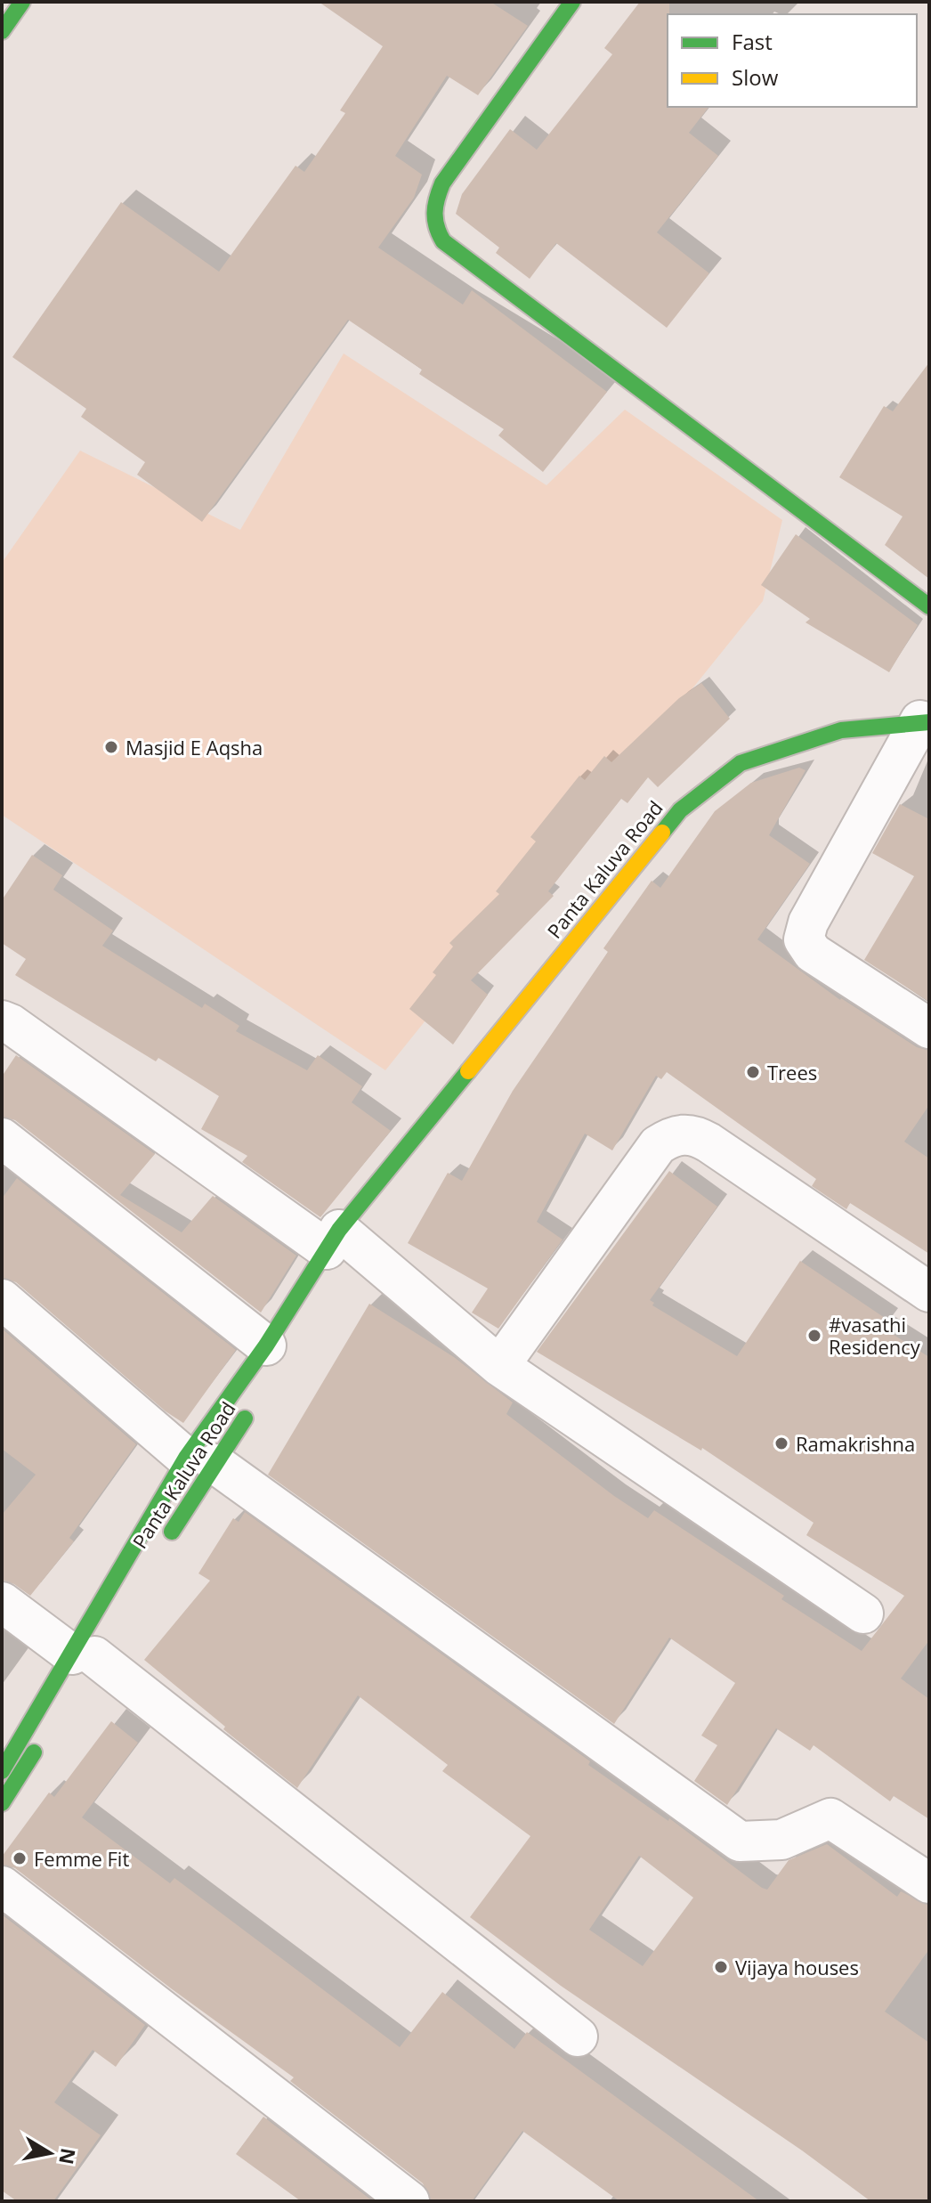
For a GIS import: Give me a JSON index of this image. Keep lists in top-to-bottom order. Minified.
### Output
{"streets":{"main road":["Panta Kaluva Road"]},"places":["Masjid E Aqsha","Trees","#vasathi Residency","Ramakrishna","Femme Fit","Vijaya houses"],"legend":["Fast","Slow"],"north":"right"}
